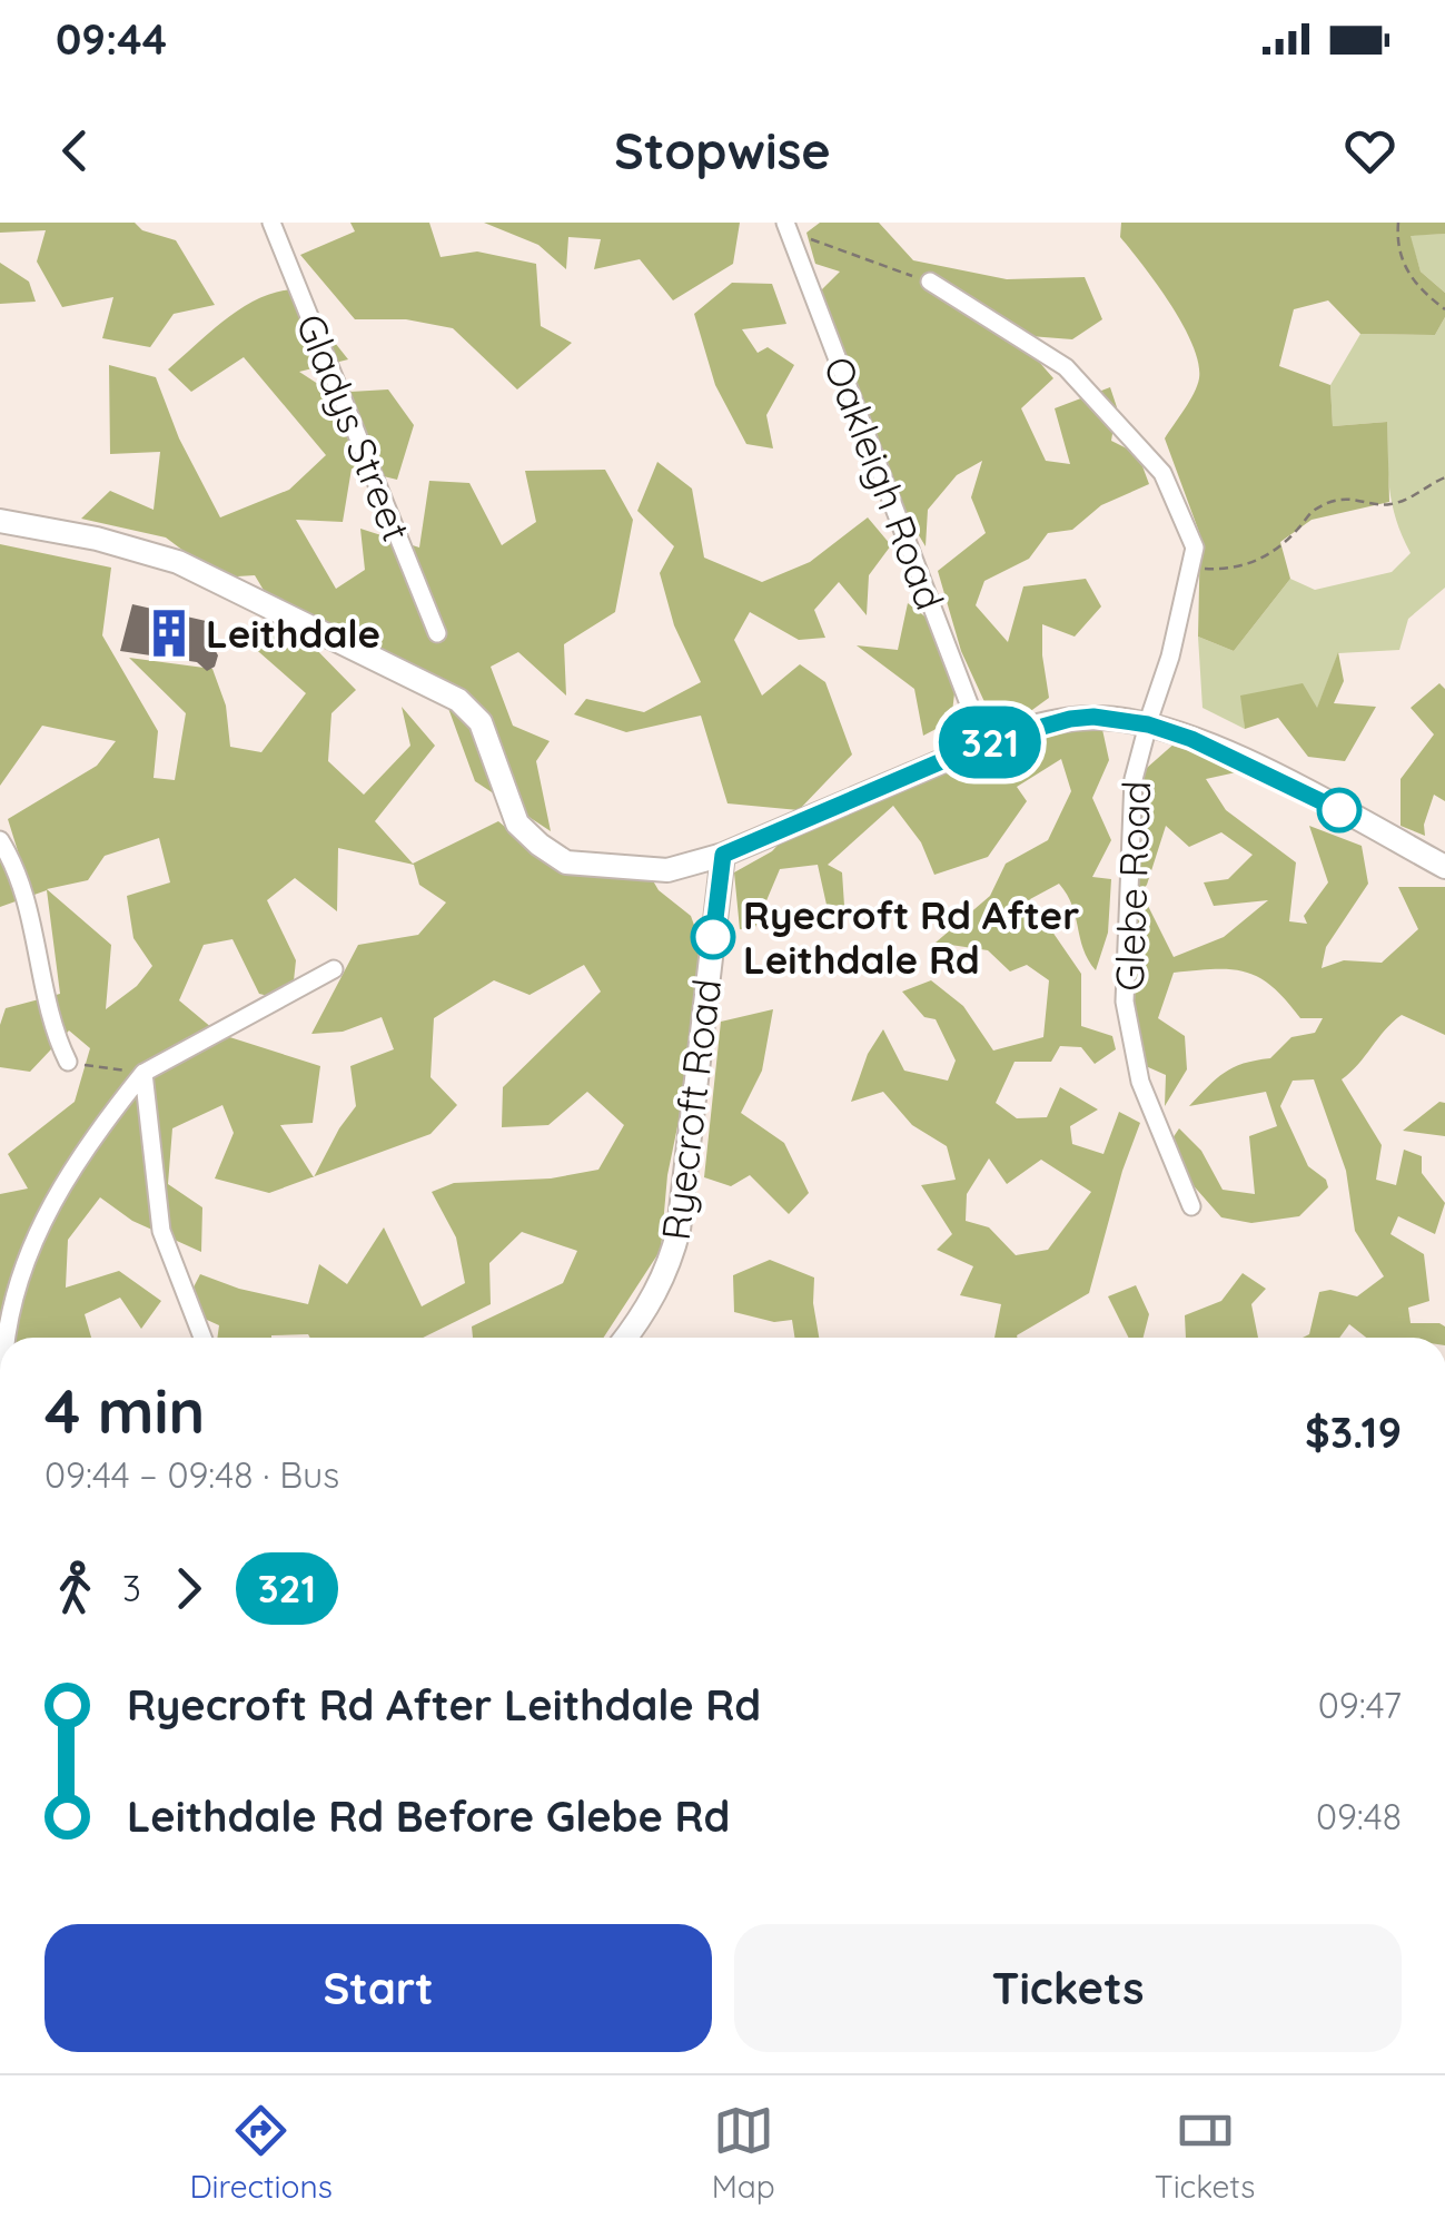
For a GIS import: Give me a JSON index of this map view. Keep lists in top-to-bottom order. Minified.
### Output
{"streets":{"street":["Gladys Street","Oakleigh Road","Glebe Road","Ryecroft Road"]},"places":{"building":["Leithdale"],"other":["Ryecroft Rd After Leithdale Rd"]},"lines":["bus line 321"],"page":{"status":"09:44","header":"Stopwise","on_map":"321","heading":["4 min","09:44 – 09:48 · Bus","$3.19"],"legs":["3","321"],"list":[{"name":"Ryecroft Rd After Leithdale Rd","value":"09:47"},{"name":"Leithdale Rd Before Glebe Rd","value":"09:48"}],"buttons":["Start","Tickets"],"tabs":["Directions","Map","Tickets"]}}
